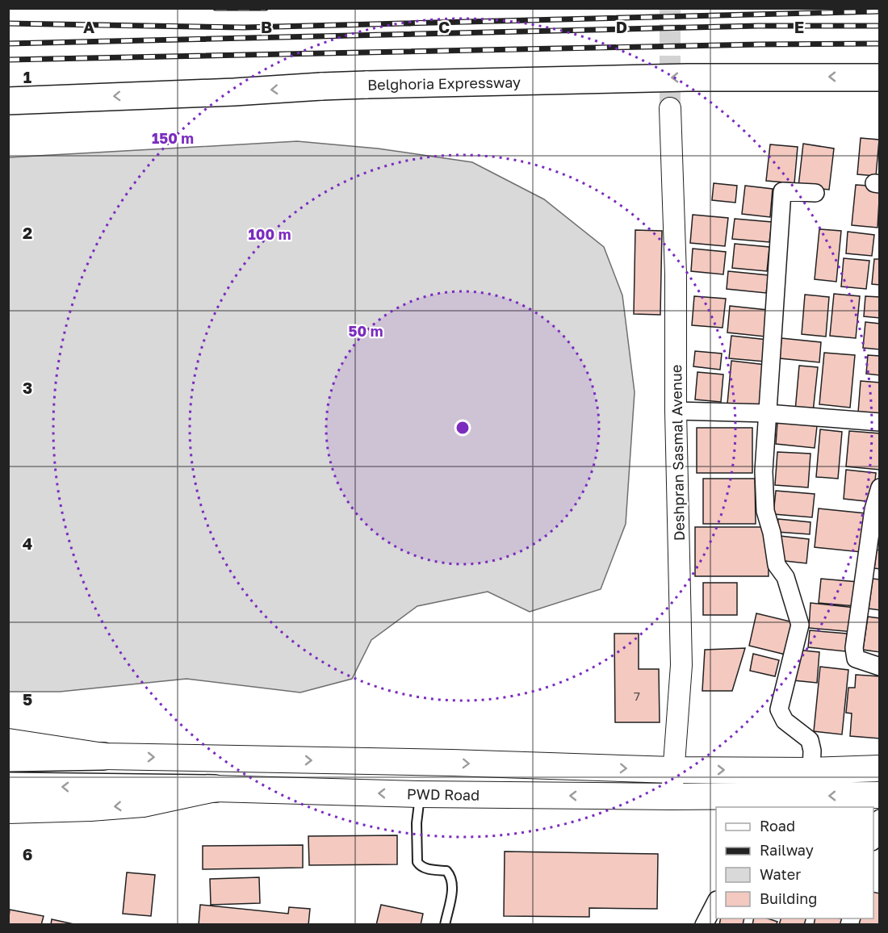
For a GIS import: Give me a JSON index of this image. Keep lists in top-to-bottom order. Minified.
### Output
{"streets":{"highway":["Belghoria Expressway"],"main road":["PWD Road"],"street":["Deshpran Sasmal Avenue"]},"crossings":[["Deshpran Sasmal Avenue","PWD Road"]],"one_way":["Belghoria Expressway"],"house_numbers":["7"],"legend":["Road","Railway","Water","Building"],"grid":{"columns":["A","B","C","D","E"],"rows":["1","2","3","4","5","6"]},"rings":["150 m","100 m","50 m"]}
